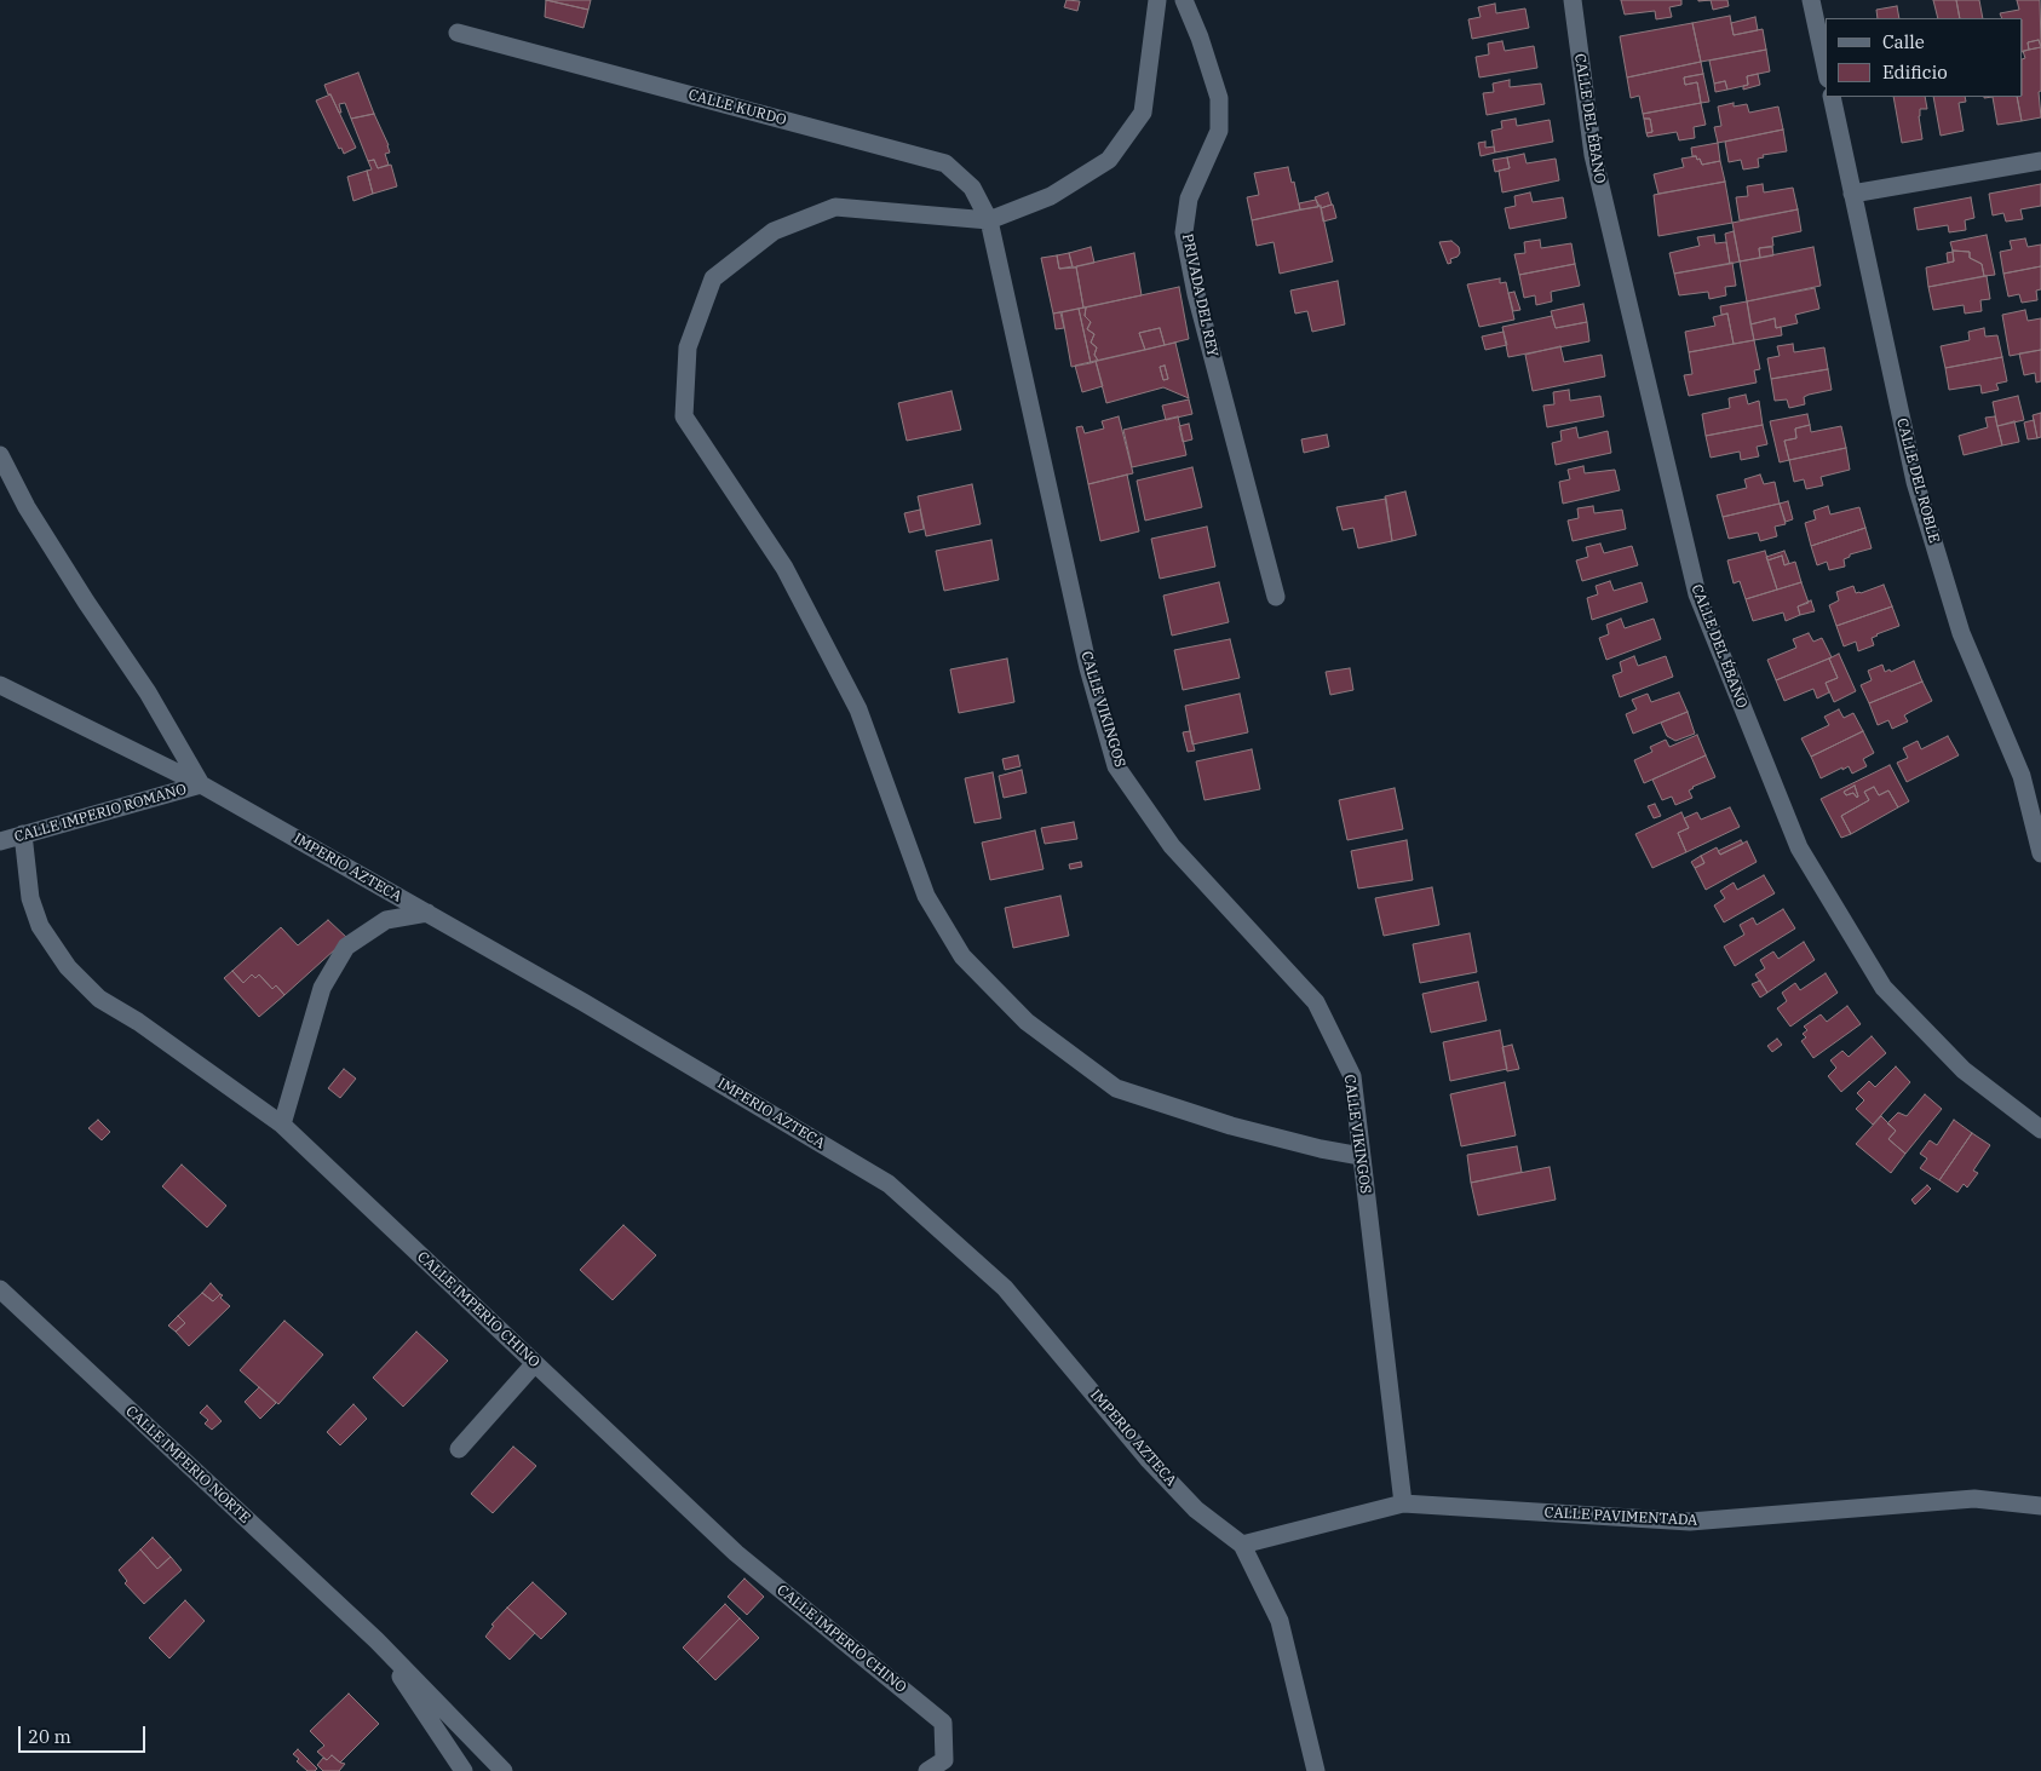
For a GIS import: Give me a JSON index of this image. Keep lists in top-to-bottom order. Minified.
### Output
{"streets":{"street":["CALLE KURDO","CALLE DEL ÉBANO","PRIVADA DEL REY","CALLE DEL ROBLE","CALLE VIKINGOS","CALLE IMPERIO ROMANO","IMPERIO AZTECA","CALLE IMPERIO CHINO","CALLE IMPERIO NORTE","CALLE PAVIMENTADA"]},"crossings":[["CALLE KURDO","CALLE VIKINGOS"],["CALLE VIKINGOS","CALLE PAVIMENTADA"],["CALLE IMPERIO ROMANO","IMPERIO AZTECA"],["CALLE IMPERIO ROMANO","CALLE IMPERIO CHINO"],["IMPERIO AZTECA","CALLE PAVIMENTADA"]],"legend":["Calle","Edificio"],"scale_bar":"20 m"}
